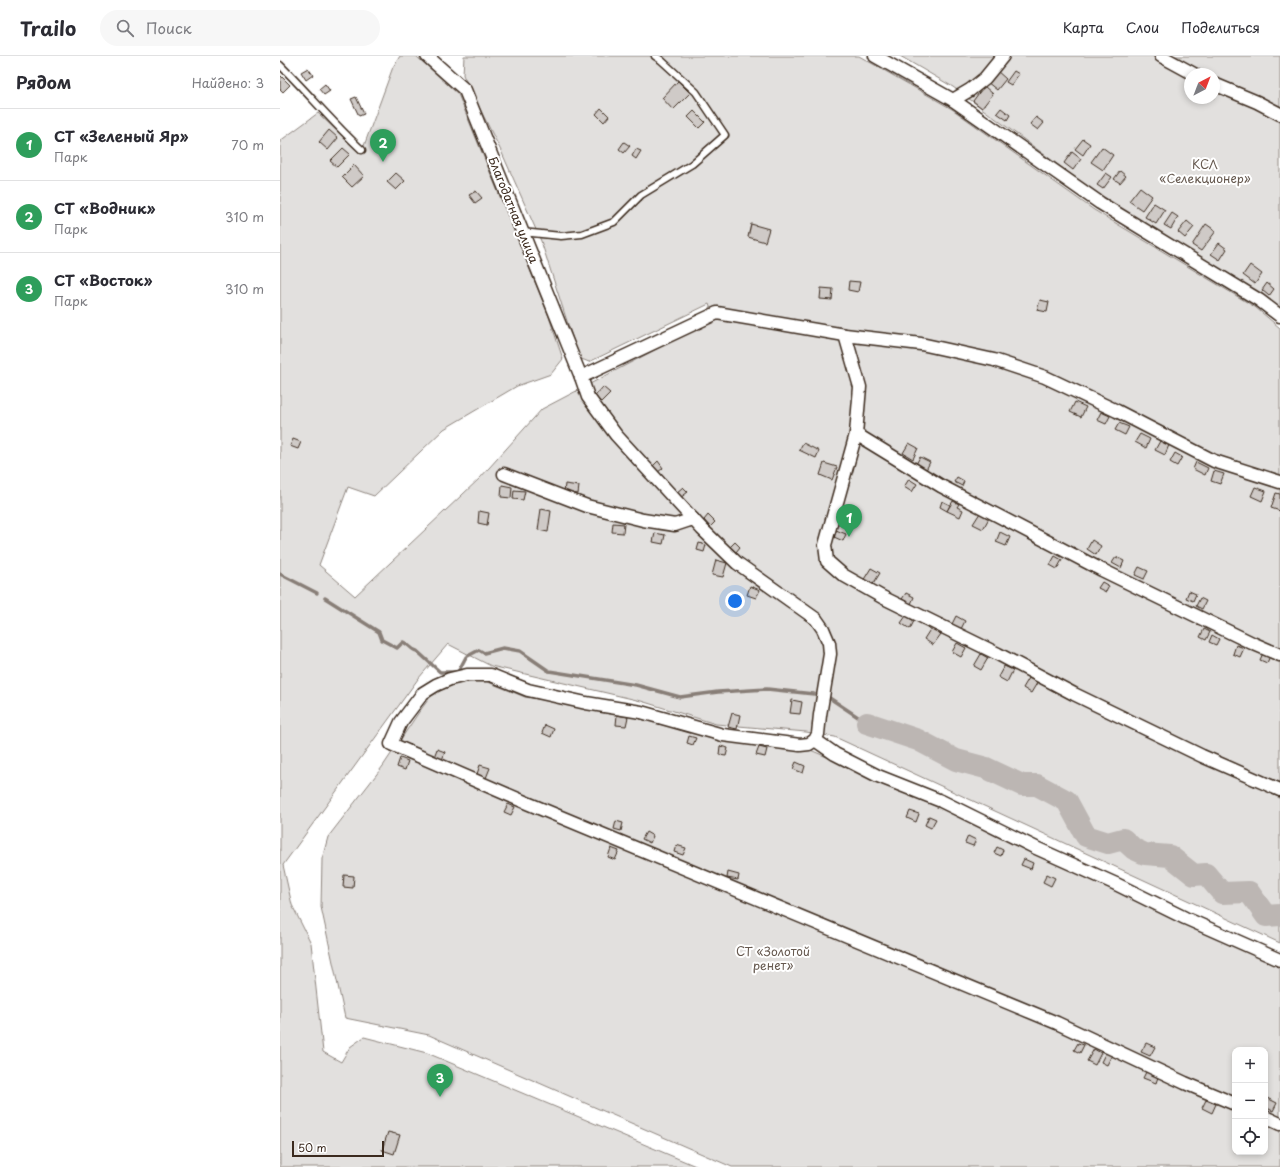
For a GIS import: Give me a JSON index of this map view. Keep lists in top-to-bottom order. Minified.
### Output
{"streets":{"street":["Благодатная улица"]},"parks":["КСЛ «Селекционер»","СТ «Золотой ренет»"],"scale_bar":"50 m","north":"top right","page":{"header":"Trailo","search":"Поиск","nav":["Карта","Слои","Поделиться"],"heading":["Рядом","Найдено: 3"],"list":[{"mark":"1","name":"СТ «Зеленый Яр»","note":"Парк","value":"70 m"},{"mark":"2","name":"СТ «Водник»","note":"Парк","value":"310 m"},{"mark":"3","name":"СТ «Восток»","note":"Парк","value":"310 m"}],"pins":["2","1","3"],"map_buttons":["+","−"],"scale":"50 m"}}
